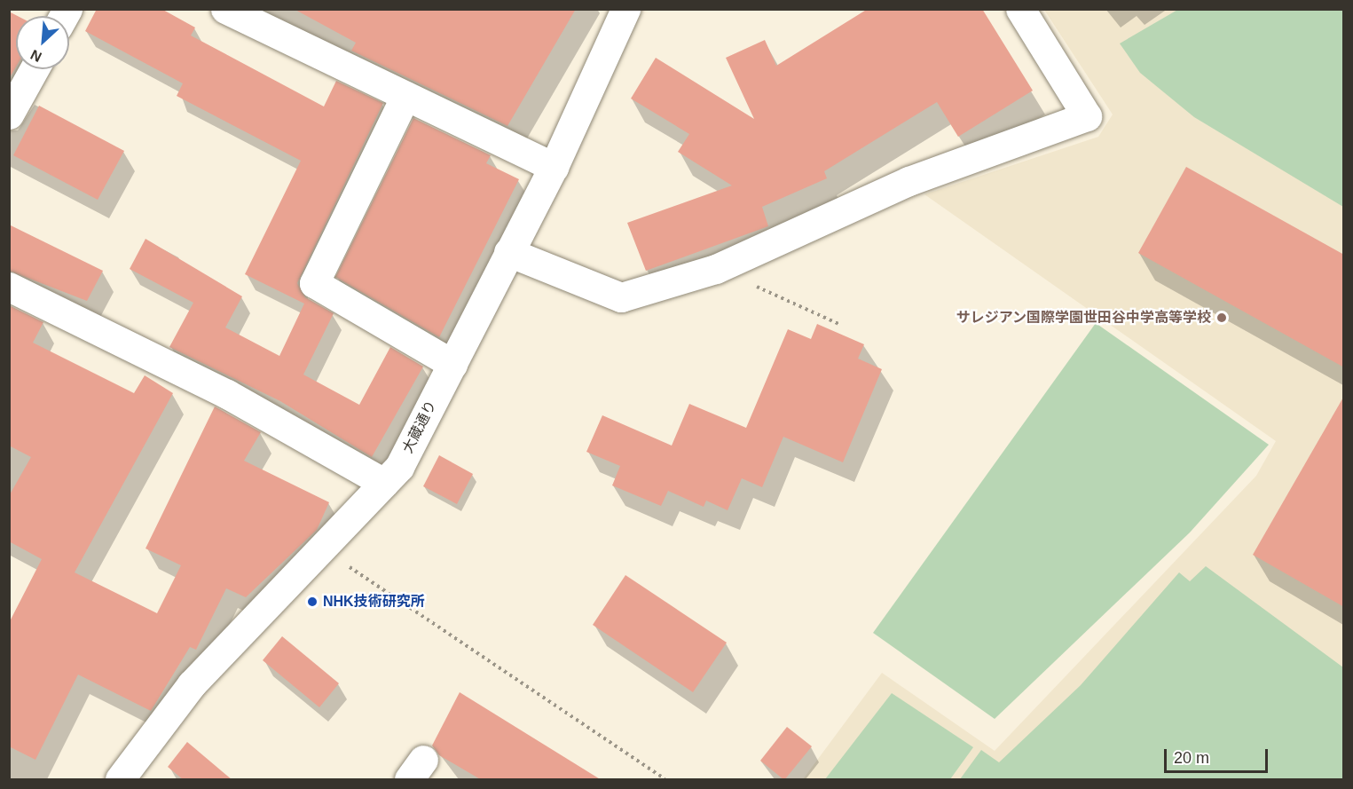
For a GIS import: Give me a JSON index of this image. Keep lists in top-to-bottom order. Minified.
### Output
{"streets":{"street":["大蔵通り"]},"places":["サレジアン国際学園世田谷中学高等学校","NHK技術研究所"],"scale_bar":"20 m","north":"bottom left"}
